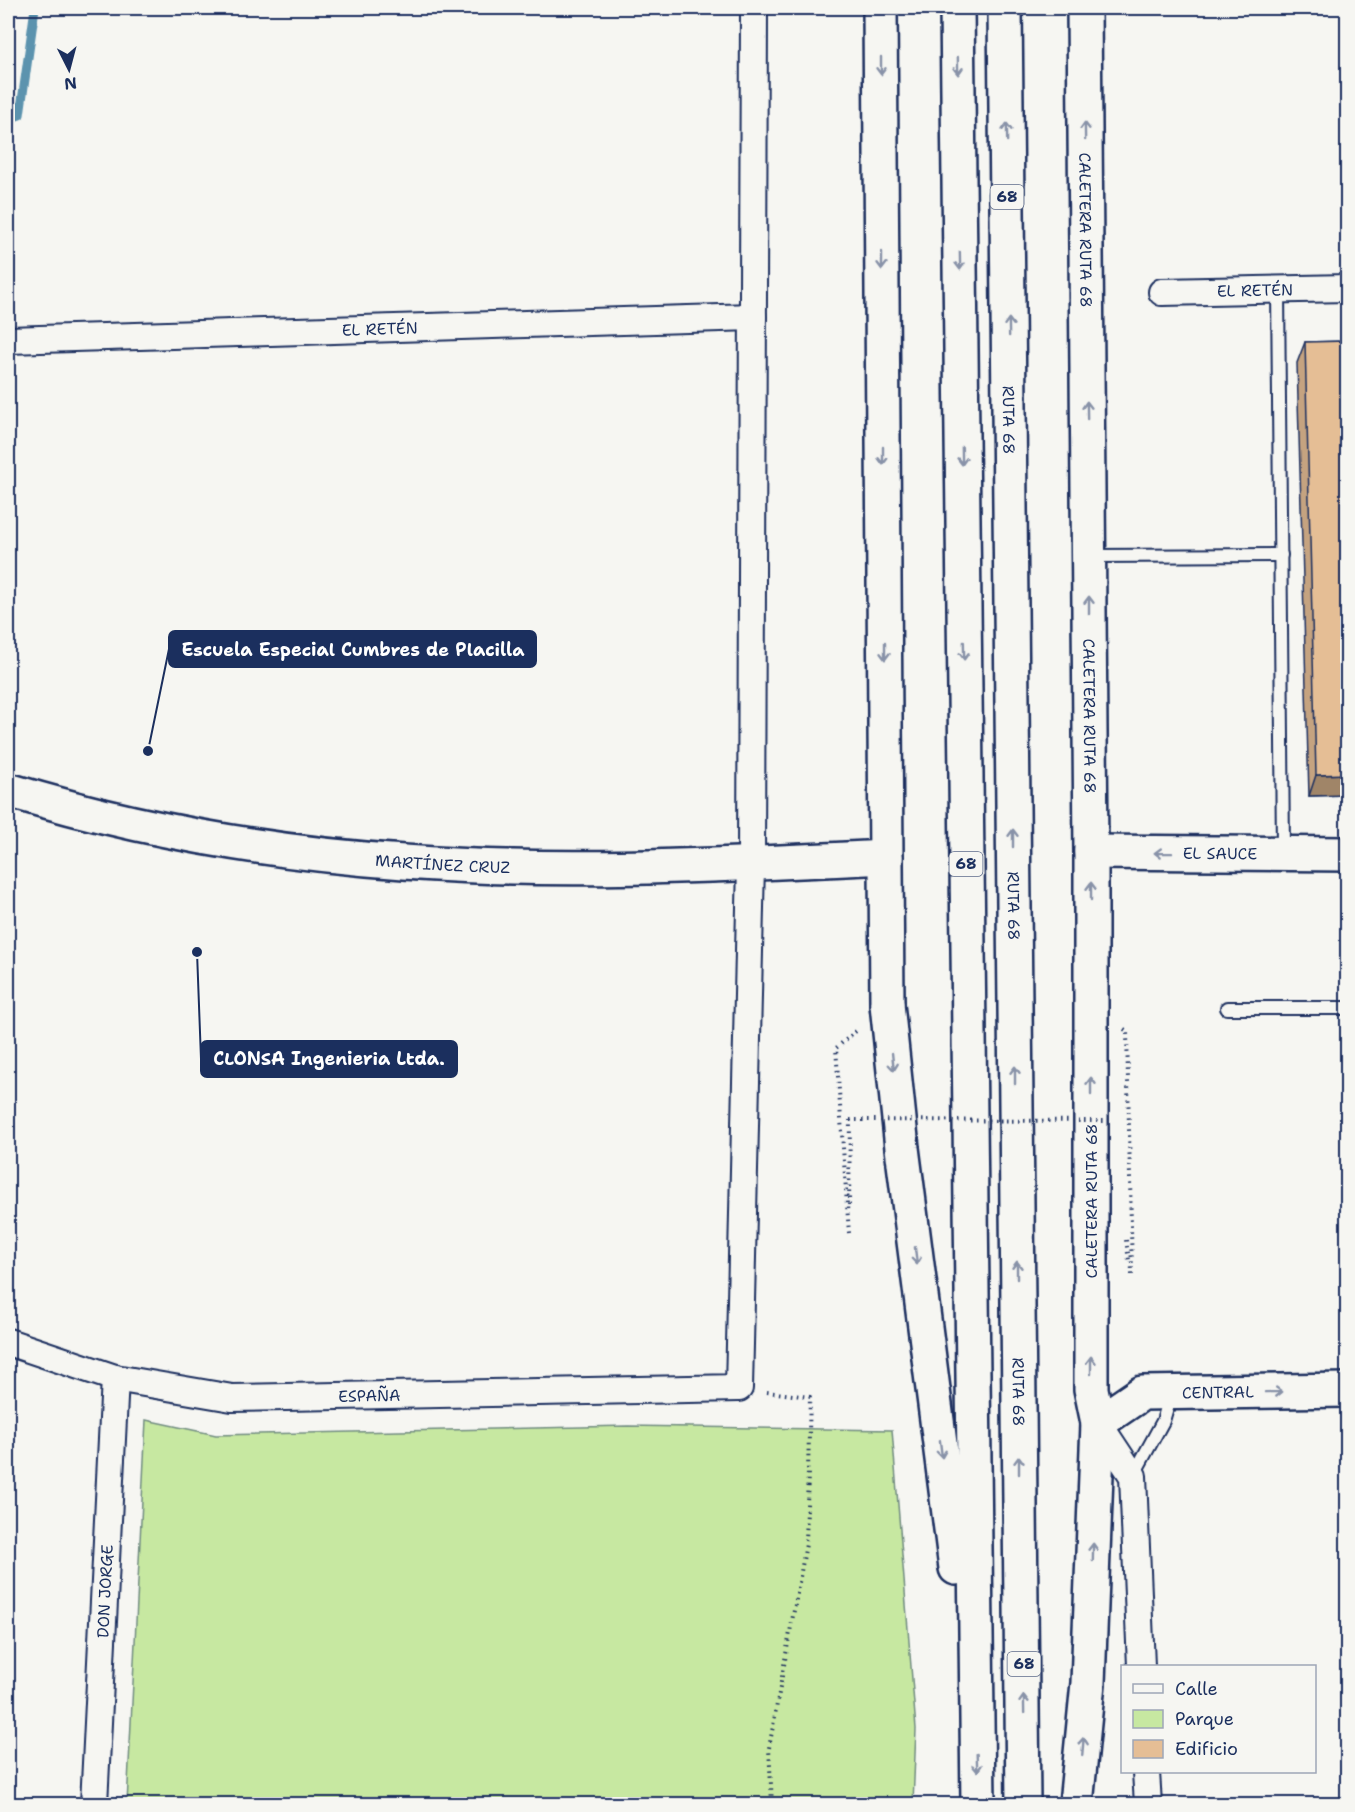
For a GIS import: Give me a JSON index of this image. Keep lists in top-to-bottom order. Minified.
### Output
{"streets":{"main road":["68","CALETERA RUTA 68","RUTA 68","EL SAUCE","MARTÍNEZ CRUZ","CENTRAL"],"street":["EL RETÉN","ESPAÑA","DON JORGE"]},"crossings":[["CALETERA RUTA 68","EL SAUCE"],["CALETERA RUTA 68","CENTRAL"],["ESPAÑA","DON JORGE"]],"one_way":["EL SAUCE","CENTRAL"],"places":["Escuela Especial Cumbres de Placilla","CLONSA Ingenieria Ltda."],"legend":["Calle","Parque","Edificio"],"north":"bottom"}
